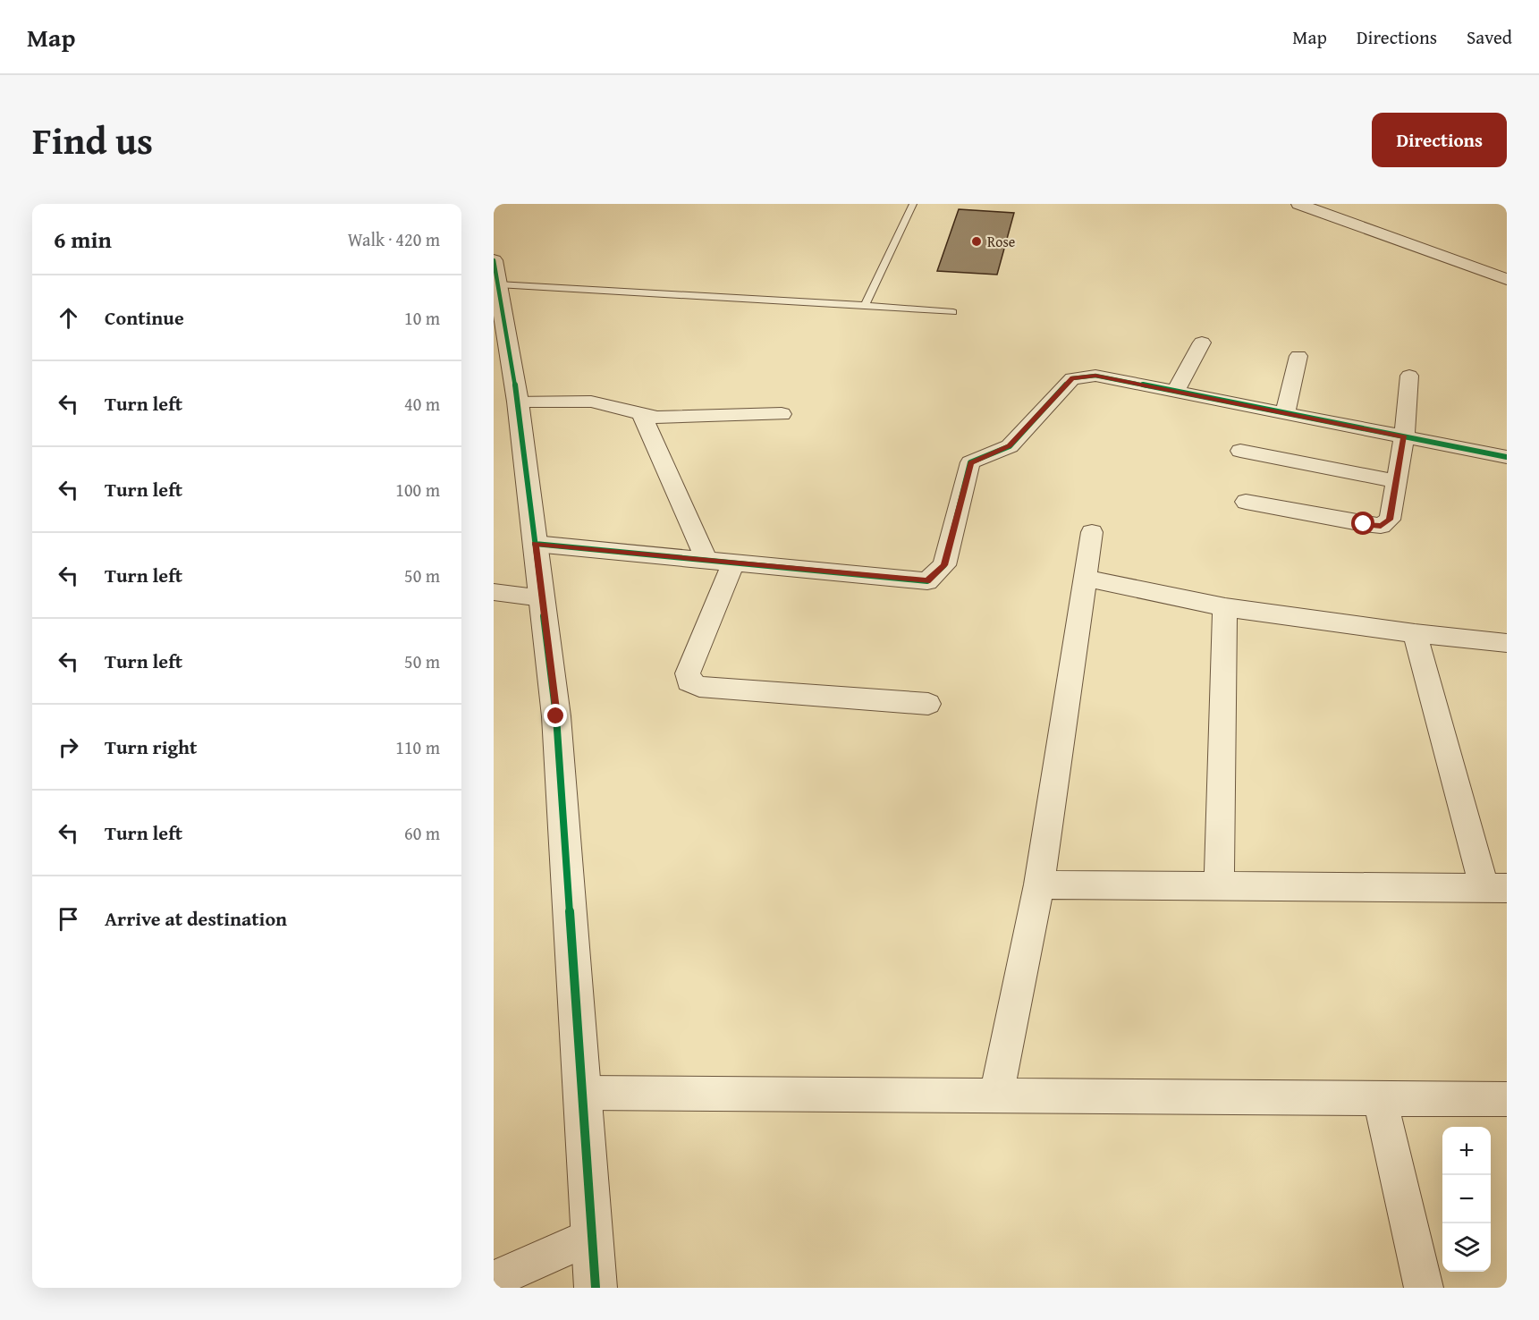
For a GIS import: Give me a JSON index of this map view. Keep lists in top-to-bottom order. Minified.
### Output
{"places":["Rose"],"page":{"header":"Map","nav":["Map","Directions","Saved"],"title":"Find us","buttons":"Directions","heading":["6 min","Walk · 420 m"],"list":[["Continue","10 m"],["Turn left","40 m"],["Turn left","100 m"],["Turn left","50 m"],["Turn left","50 m"],["Turn right","110 m"],["Turn left","60 m"],"Arrive at destination"],"map_buttons":["+","−"]}}
